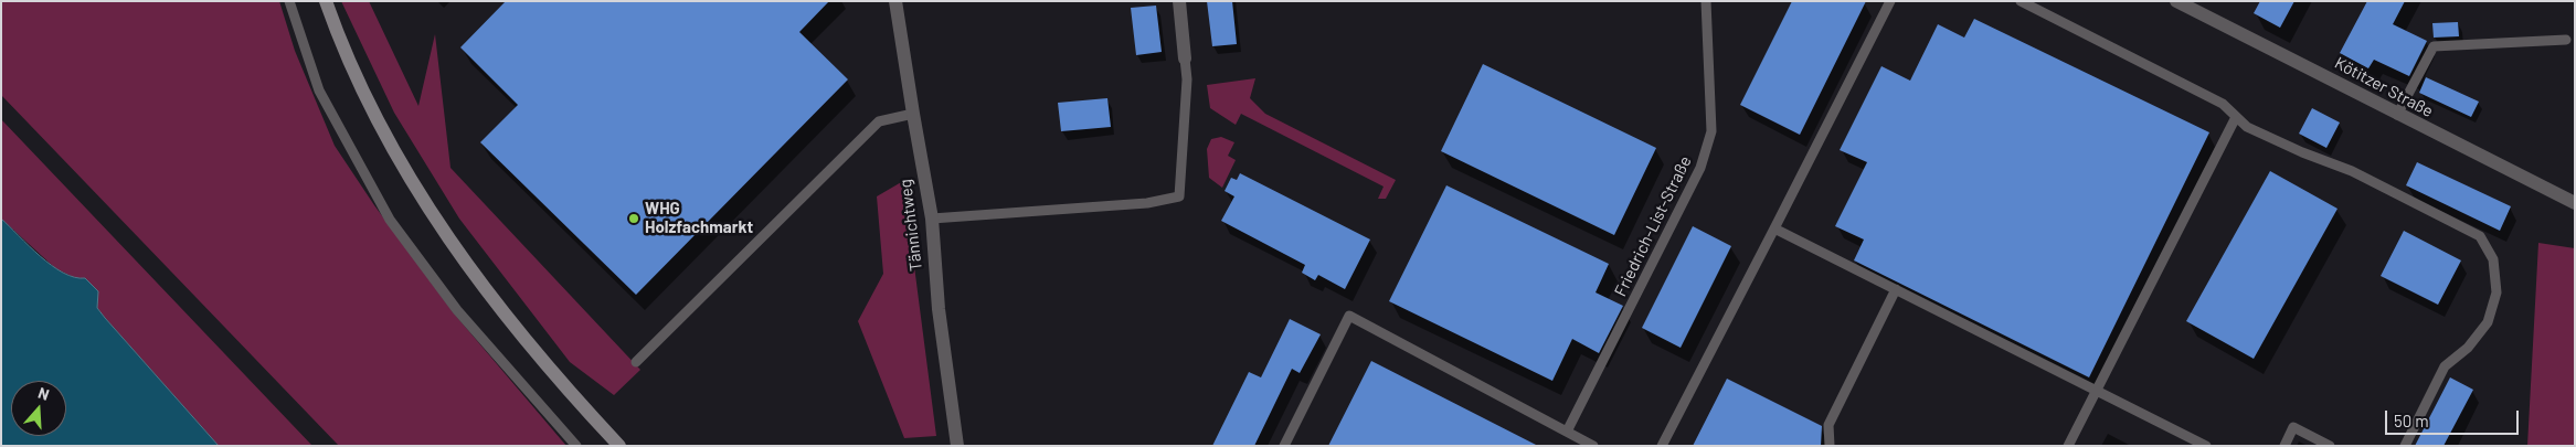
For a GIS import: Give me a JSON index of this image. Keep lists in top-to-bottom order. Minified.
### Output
{"streets":{"street":["Kötitzer Straße","Tännichtweg"],"lane":["Friedrich-List-Straße"]},"places":["WHG Holzfachmarkt"],"scale_bar":"50 m","north":"top"}
